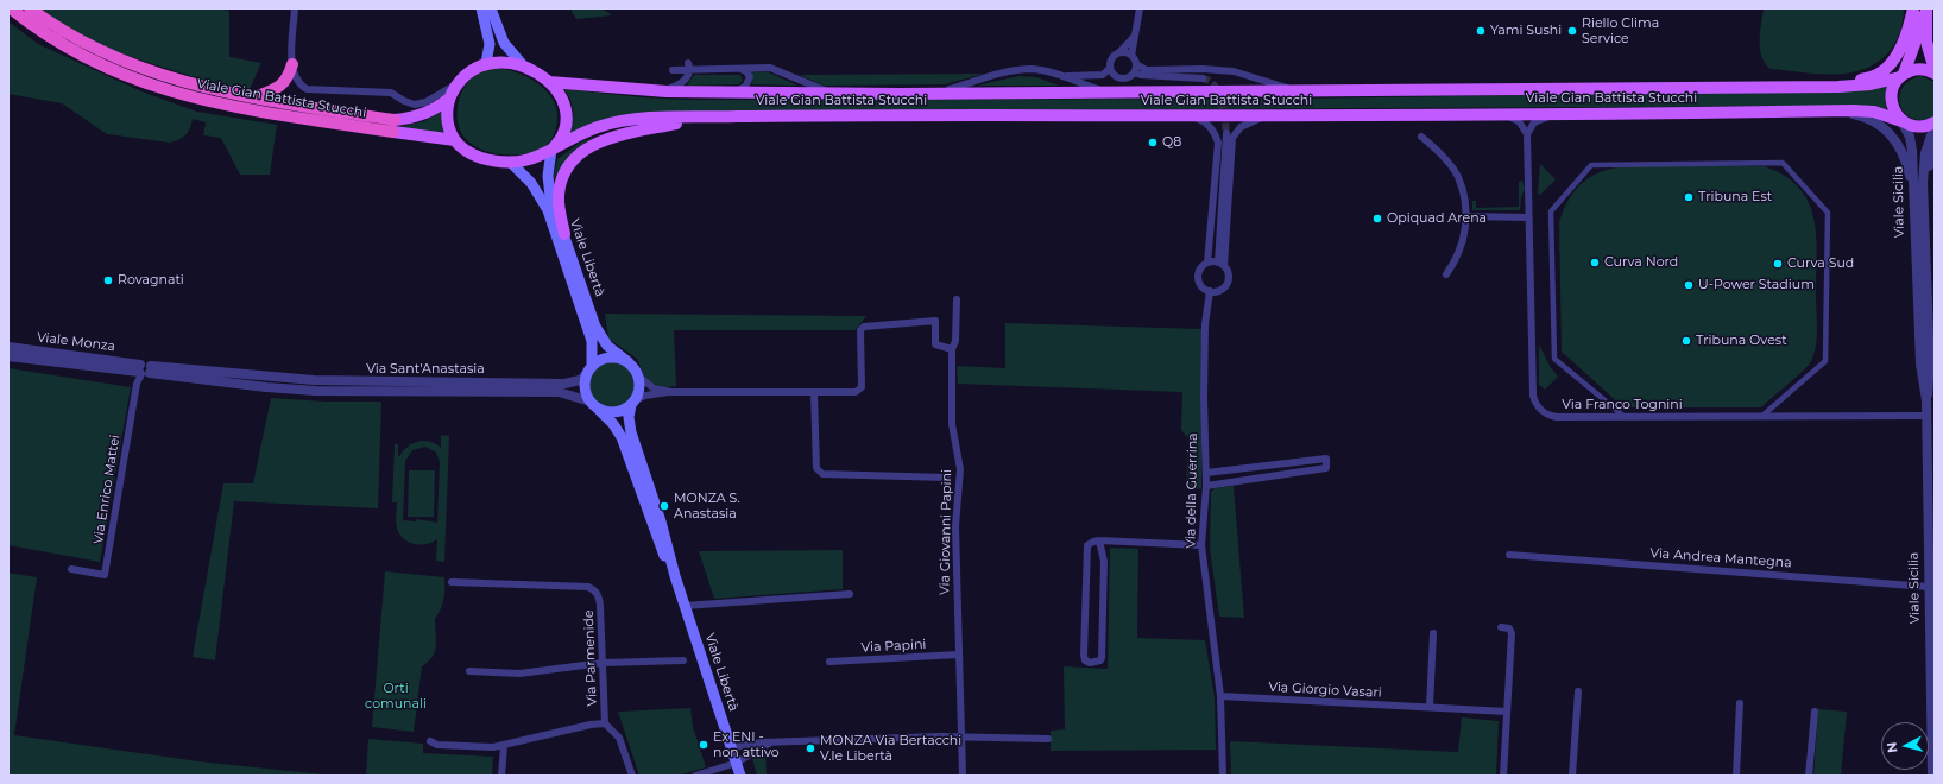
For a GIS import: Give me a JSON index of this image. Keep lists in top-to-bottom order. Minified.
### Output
{"streets":{"highway":["Viale Gian Battista Stucchi"],"main road":["Viale Libertà"],"street":["Viale Sicilia","Viale Monza","Via Sant'Anastasia","Via Franco Tognini","Via Enrico Mattei","Via della Guerrina","Via Giovanni Papini","Via Andrea Mantegna","Via Papini","Via Parmenide","Via Giorgio Vasari"]},"crossings":[["Viale Gian Battista Stucchi","Viale Sicilia"],["Viale Gian Battista Stucchi","Viale Libertà"],["Viale Sicilia","Via Franco Tognini"],["Viale Sicilia","Via Andrea Mantegna"],["Viale Libertà","Via Sant'Anastasia"],["Viale Monza","Via Sant'Anastasia"],["Viale Monza","Via Enrico Mattei"],["Via della Guerrina","Via Giorgio Vasari"],["Via Giovanni Papini","Via Papini"]],"parks":["Orti comunali"],"places":["Yami Sushi","Riello Clima Service","Q8","Tribuna Est","Opiquad Arena","Curva Nord","Curva Sud","Rovagnati","U-Power Stadium","Tribuna Ovest","MONZA S. Anastasia","Ex ENI - non attivo","MONZA Via Bertacchi V.le Libertà"],"north":"left"}
